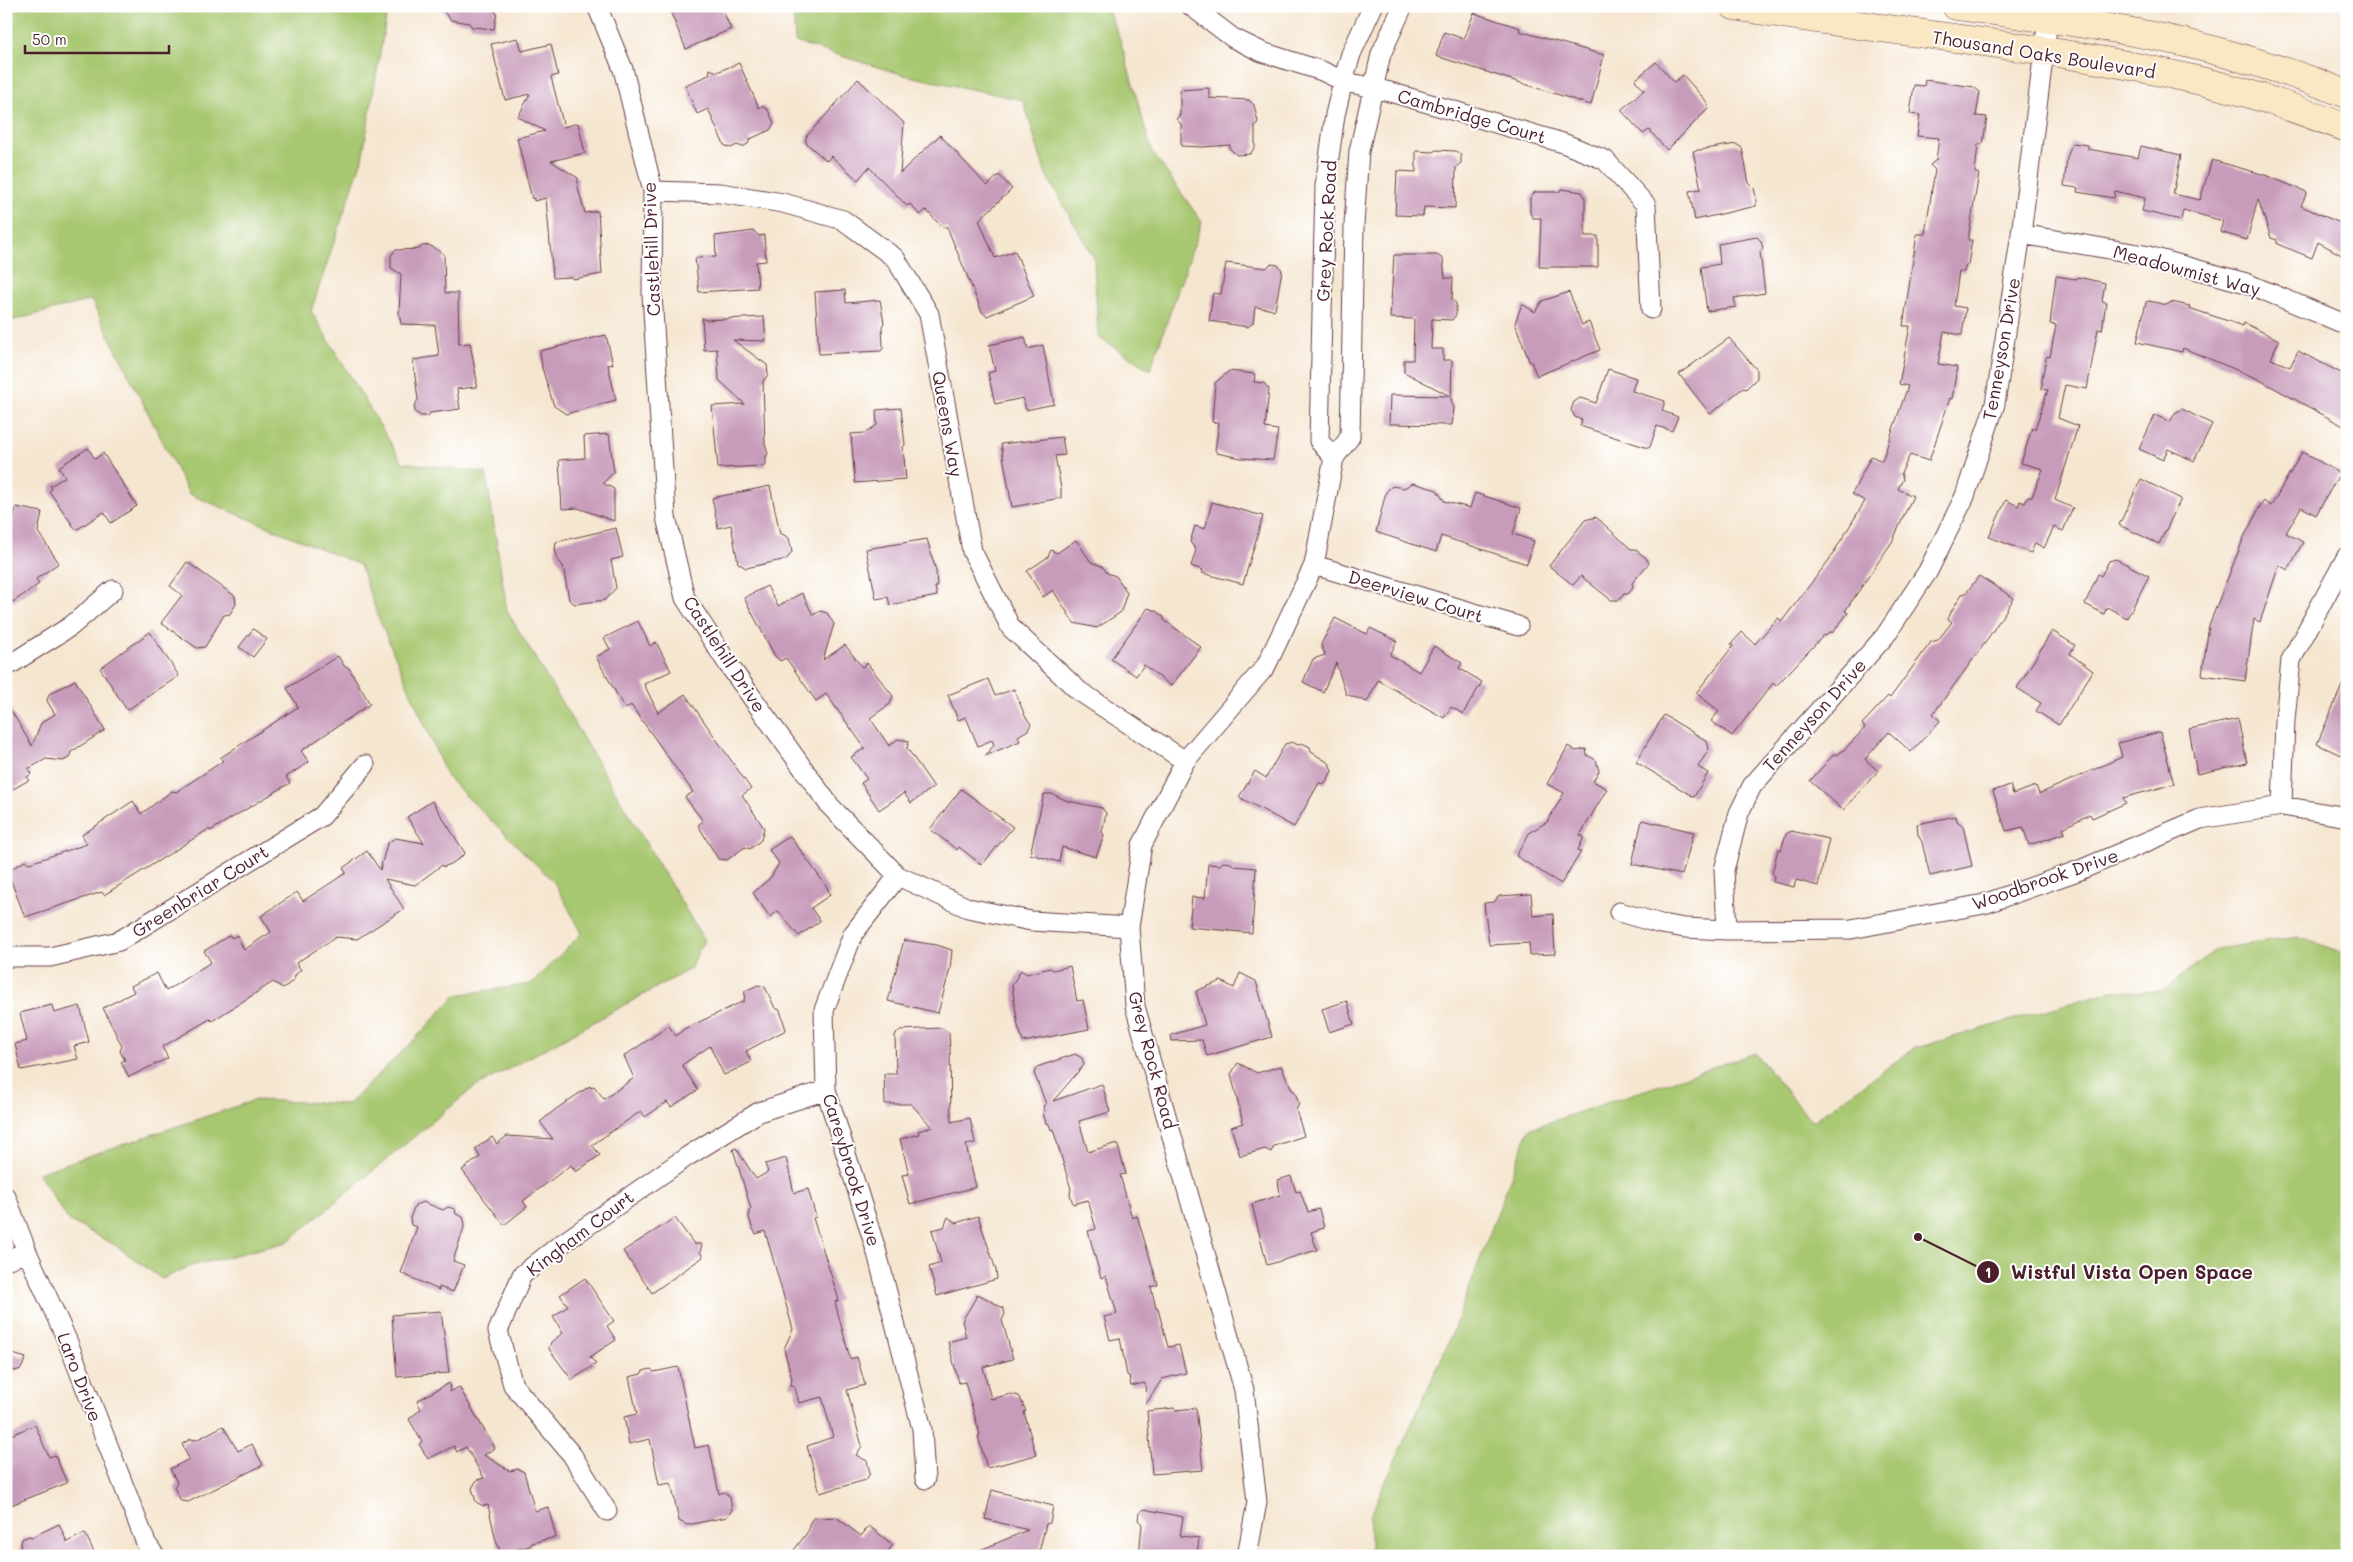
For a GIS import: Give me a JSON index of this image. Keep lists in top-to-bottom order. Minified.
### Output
{"streets":{"main road":["Thousand Oaks Boulevard"],"street":["Cambridge Court","Grey Rock Road","Castlehill Drive","Meadowmist Way","Tenneyson Drive","Queens Way","Deerview Court","Woodbrook Drive","Greenbriar Court","Careybrook Drive","Kingham Court","Laro Drive"]},"crossings":[["Thousand Oaks Boulevard","Tenneyson Drive"],["Cambridge Court","Grey Rock Road"],["Grey Rock Road","Castlehill Drive"],["Grey Rock Road","Queens Way"],["Grey Rock Road","Deerview Court"],["Castlehill Drive","Queens Way"],["Castlehill Drive","Careybrook Drive"],["Meadowmist Way","Tenneyson Drive"],["Tenneyson Drive","Woodbrook Drive"],["Careybrook Drive","Kingham Court"]],"places":["Wistful Vista Open Space"],"scale_bar":"50 m"}
